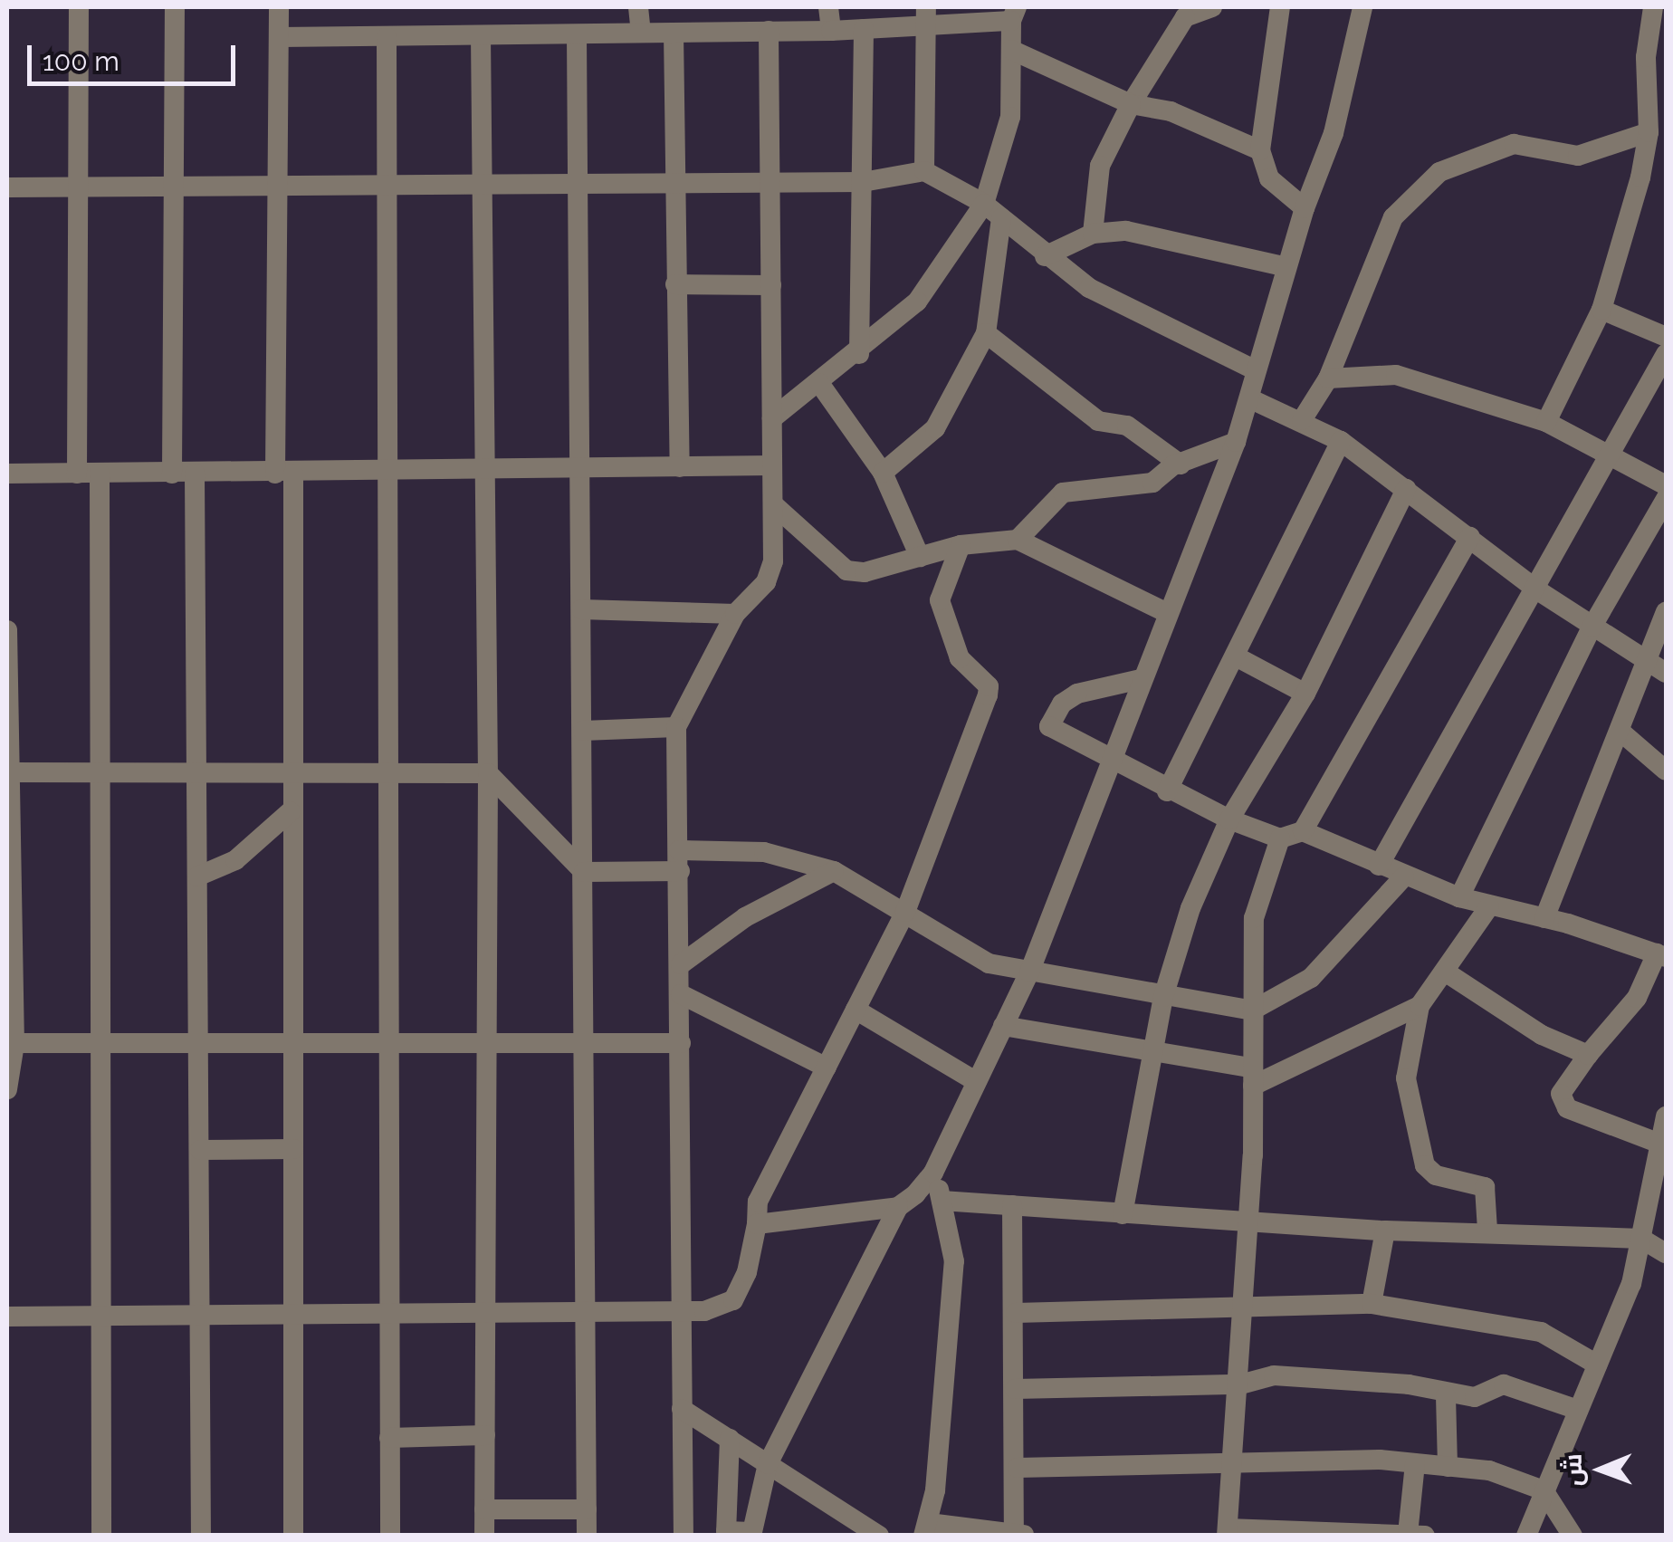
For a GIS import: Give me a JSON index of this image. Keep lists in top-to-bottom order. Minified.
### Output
{"scale_bar":"100 m","north":"left"}
